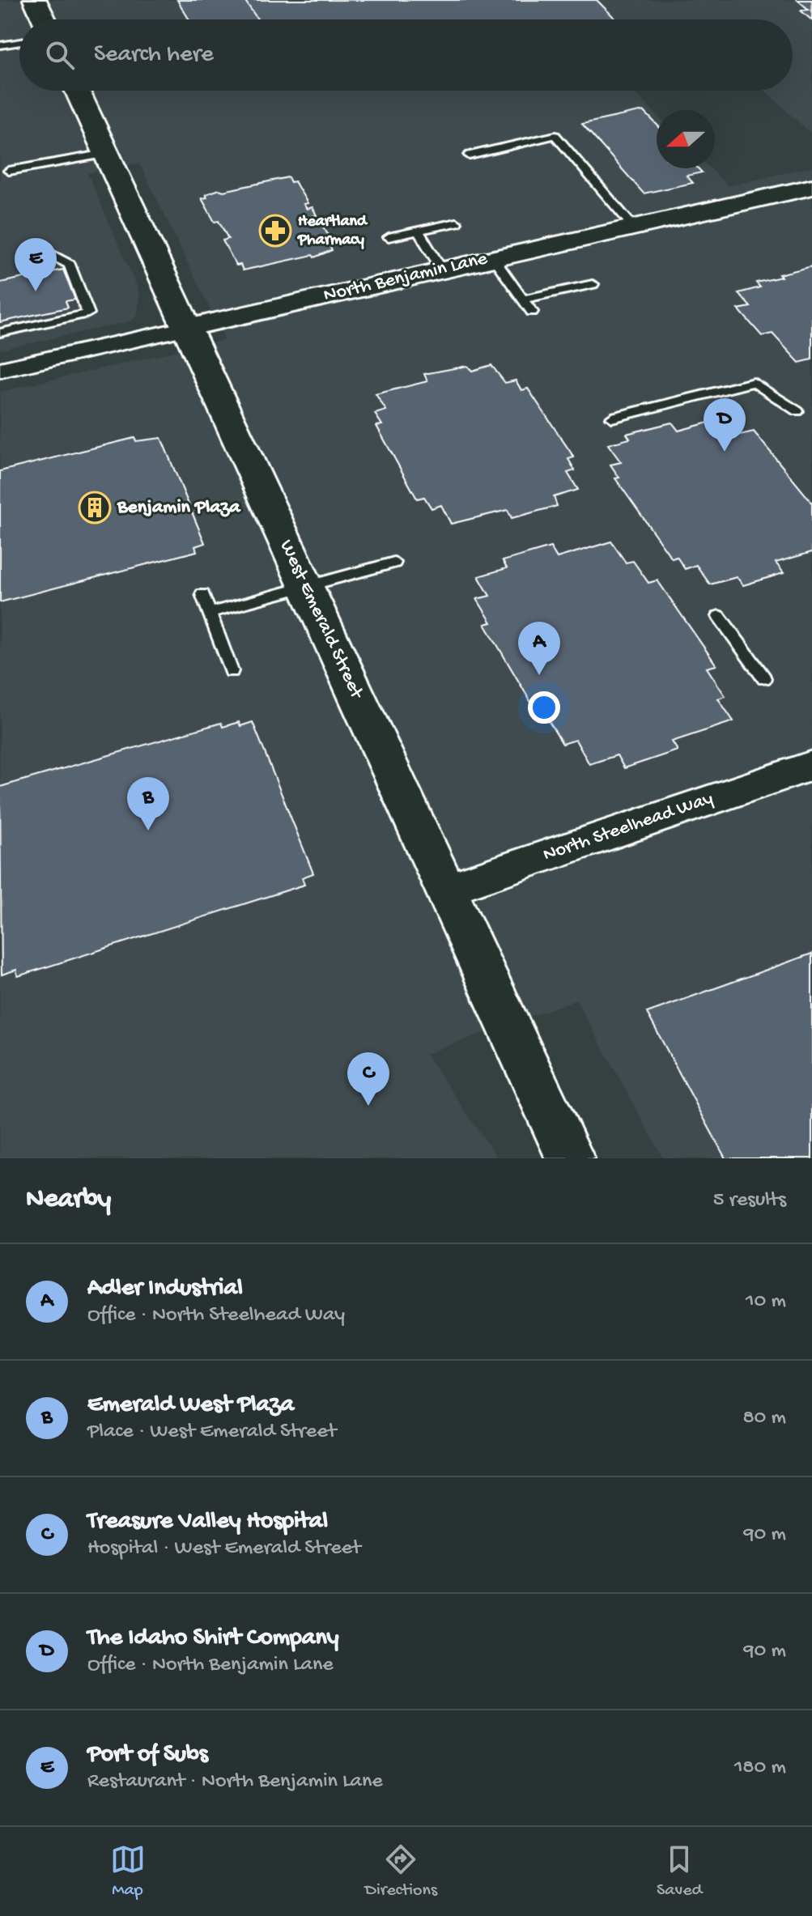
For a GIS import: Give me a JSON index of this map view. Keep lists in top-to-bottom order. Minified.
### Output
{"streets":{"main road":["West Emerald Street"],"street":["North Benjamin Lane","North Steelhead Way"]},"crossings":[["North Benjamin Lane","West Emerald Street"],["West Emerald Street","North Steelhead Way"]],"places":{"pharmacy":["Heartland Pharmacy"],"building":["Benjamin Plaza"]},"north":"left","page":{"search":"Search here","pins":["E","D","A","B","C"],"heading":["Nearby","5 results"],"list":[{"mark":"A","name":"Adler Industrial","note":"Office · North Steelhead Way","value":"10 m"},{"mark":"B","name":"Emerald West Plaza","note":"Place · West Emerald Street","value":"80 m"},{"mark":"C","name":"Treasure Valley Hospital","note":"Hospital · West Emerald Street","value":"90 m"},{"mark":"D","name":"The Idaho Shirt Company","note":"Office · North Benjamin Lane","value":"90 m"},{"mark":"E","name":"Port of Subs","note":"Restaurant · North Benjamin Lane","value":"180 m"}],"nav":["Map","Directions","Saved"]}}
